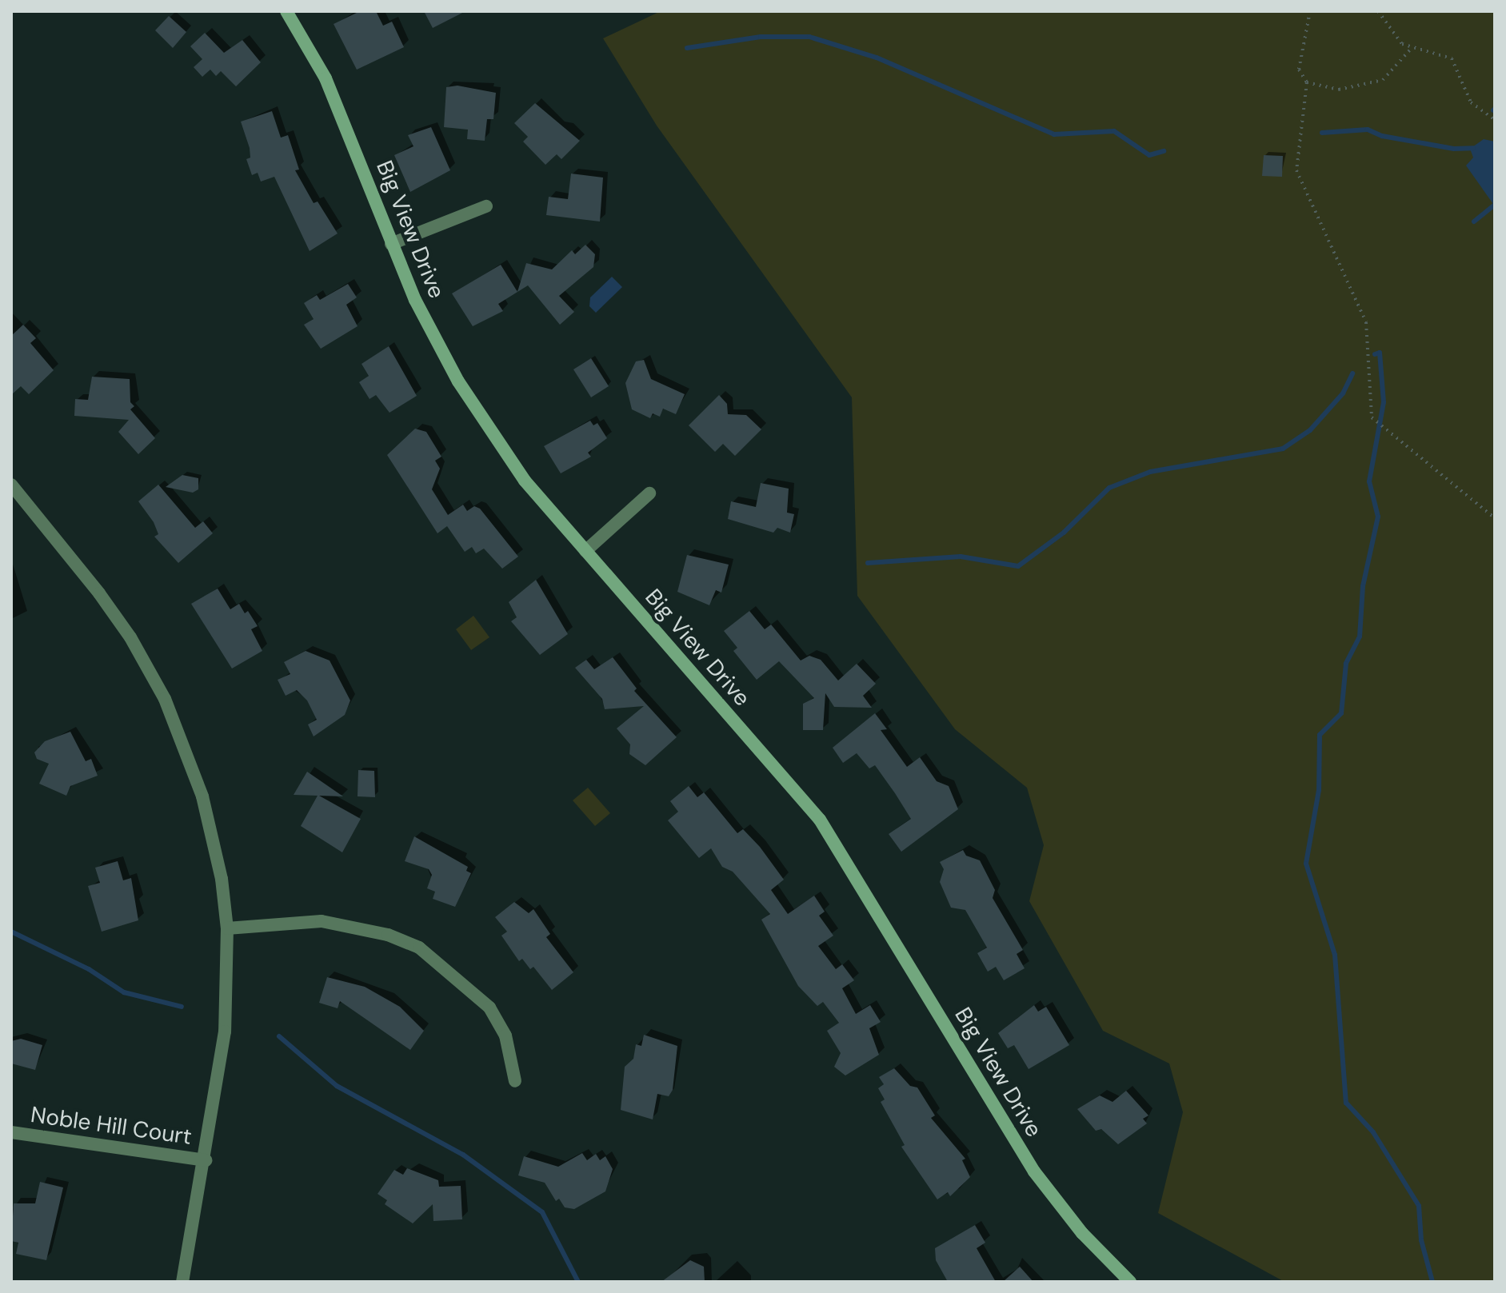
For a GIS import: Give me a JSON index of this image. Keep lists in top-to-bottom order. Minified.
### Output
{"streets":{"street":["Big View Drive","Noble Hill Court"]}}
